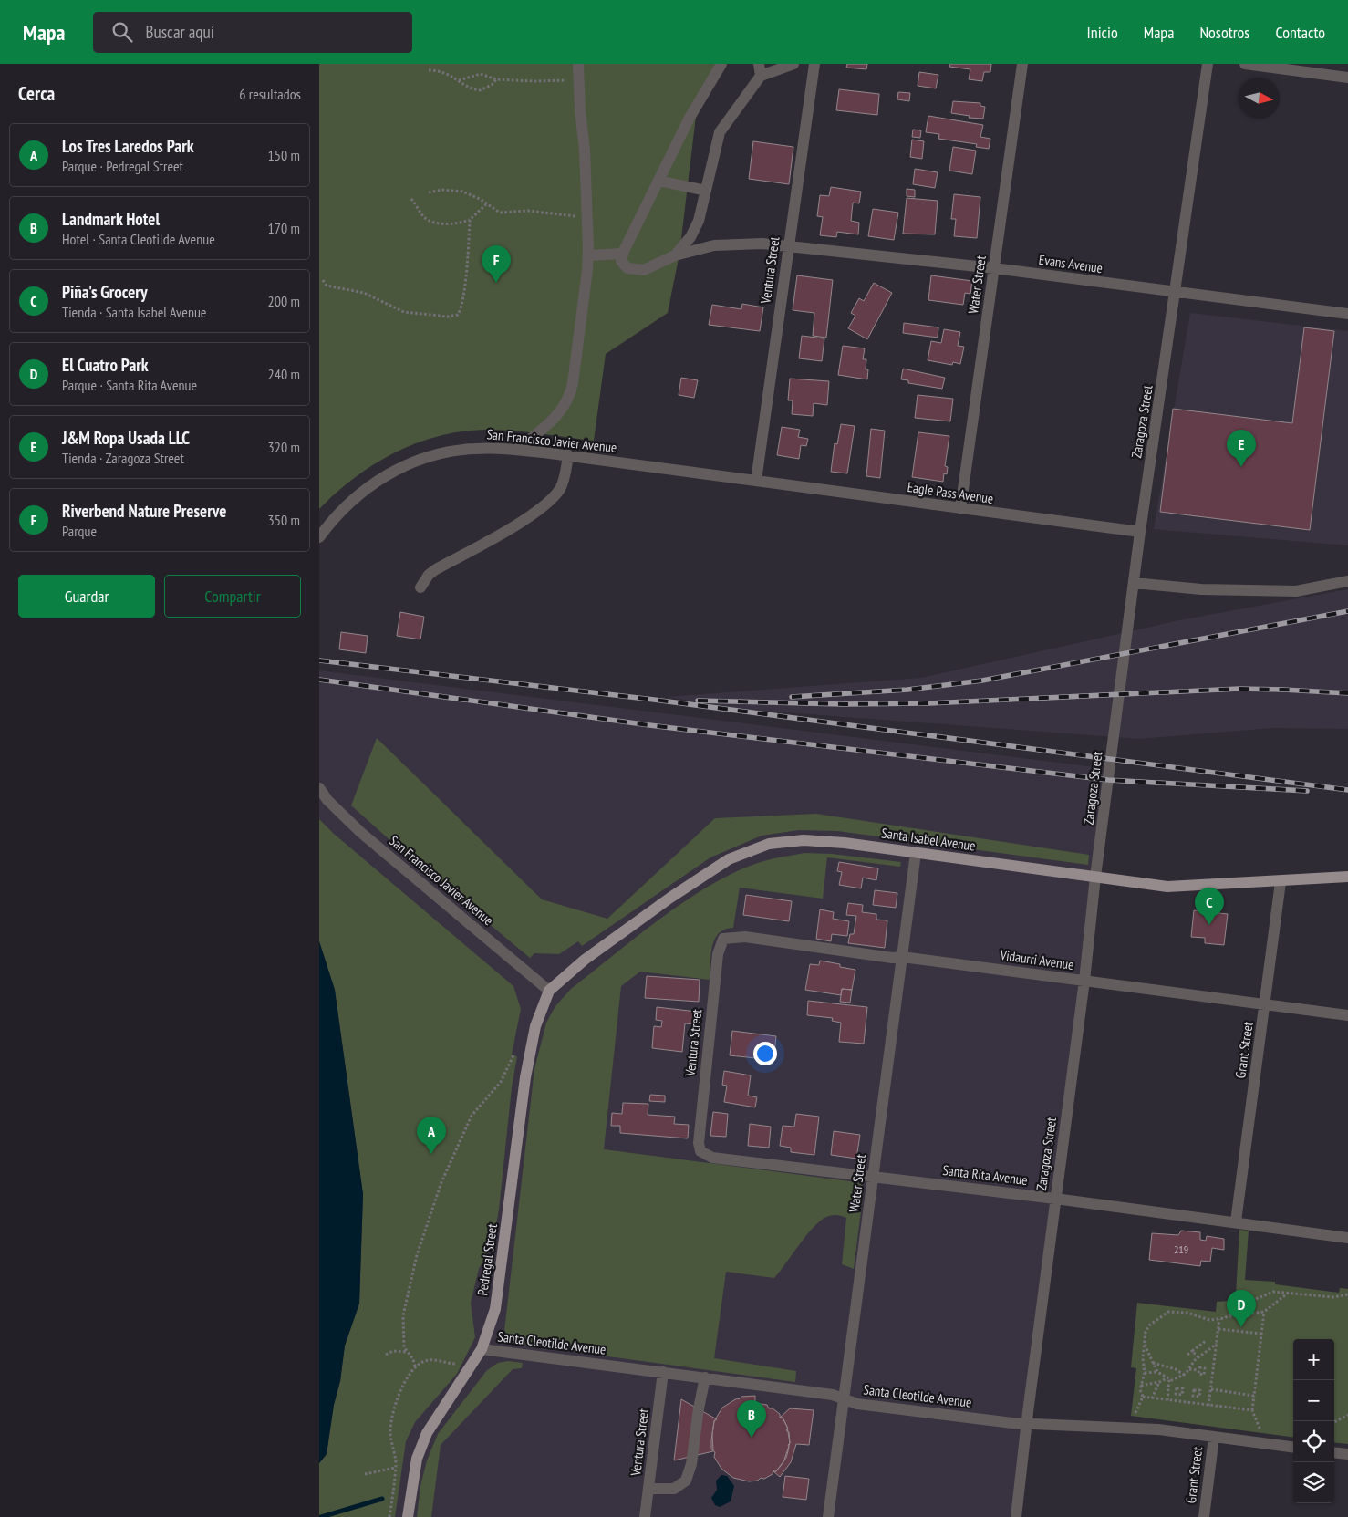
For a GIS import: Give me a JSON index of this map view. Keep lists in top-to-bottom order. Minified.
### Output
{"streets":{"main road":["Santa Isabel Avenue","Pedregal Street"],"street":["Evans Avenue","Ventura Street","Water Street","Zaragoza Street","San Francisco Javier Avenue","Eagle Pass Avenue","Vidaurri Avenue","Grant Street","Santa Rita Avenue","Santa Cleotilde Avenue"]},"crossings":[["Evans Avenue","Ventura Street"],["Evans Avenue","Water Street"],["Evans Avenue","Zaragoza Street"],["Ventura Street","San Francisco Javier Avenue"],["Ventura Street","Eagle Pass Avenue"],["Ventura Street","Vidaurri Avenue"],["Ventura Street","Santa Rita Avenue"],["Ventura Street","Santa Cleotilde Avenue"],["Water Street","Eagle Pass Avenue"],["Water Street","Santa Isabel Avenue"],["Water Street","Vidaurri Avenue"],["Water Street","Santa Rita Avenue"],["Water Street","Santa Cleotilde Avenue"],["Zaragoza Street","Eagle Pass Avenue"],["Zaragoza Street","Santa Isabel Avenue"],["Zaragoza Street","Vidaurri Avenue"],["Zaragoza Street","Santa Rita Avenue"],["Zaragoza Street","Santa Cleotilde Avenue"],["San Francisco Javier Avenue","Eagle Pass Avenue"],["San Francisco Javier Avenue","Santa Isabel Avenue"],["San Francisco Javier Avenue","Pedregal Street"],["Santa Isabel Avenue","Grant Street"],["Santa Isabel Avenue","Pedregal Street"],["Vidaurri Avenue","Grant Street"],["Grant Street","Santa Rita Avenue"],["Grant Street","Santa Cleotilde Avenue"],["Pedregal Street","Santa Cleotilde Avenue"]],"house_numbers":["219"],"north":"right","page":{"header":"Mapa","search":"Buscar aquí","nav":["Inicio","Mapa","Nosotros","Contacto"],"heading":["Cerca","6 resultados"],"list":[{"mark":"A","name":"Los Tres Laredos Park","note":"Parque · Pedregal Street","value":"150 m"},{"mark":"B","name":"Landmark Hotel","note":"Hotel · Santa Cleotilde Avenue","value":"170 m"},{"mark":"C","name":"Piña's Grocery","note":"Tienda · Santa Isabel Avenue","value":"200 m"},{"mark":"D","name":"El Cuatro Park","note":"Parque · Santa Rita Avenue","value":"240 m"},{"mark":"E","name":"J&M Ropa Usada LLC","note":"Tienda · Zaragoza Street","value":"320 m"},{"mark":"F","name":"Riverbend Nature Preserve","note":"Parque","value":"350 m"}],"pins":["F","E","C","A","D","B"],"buttons":["Guardar","Compartir"],"map_buttons":["+","−"]}}
